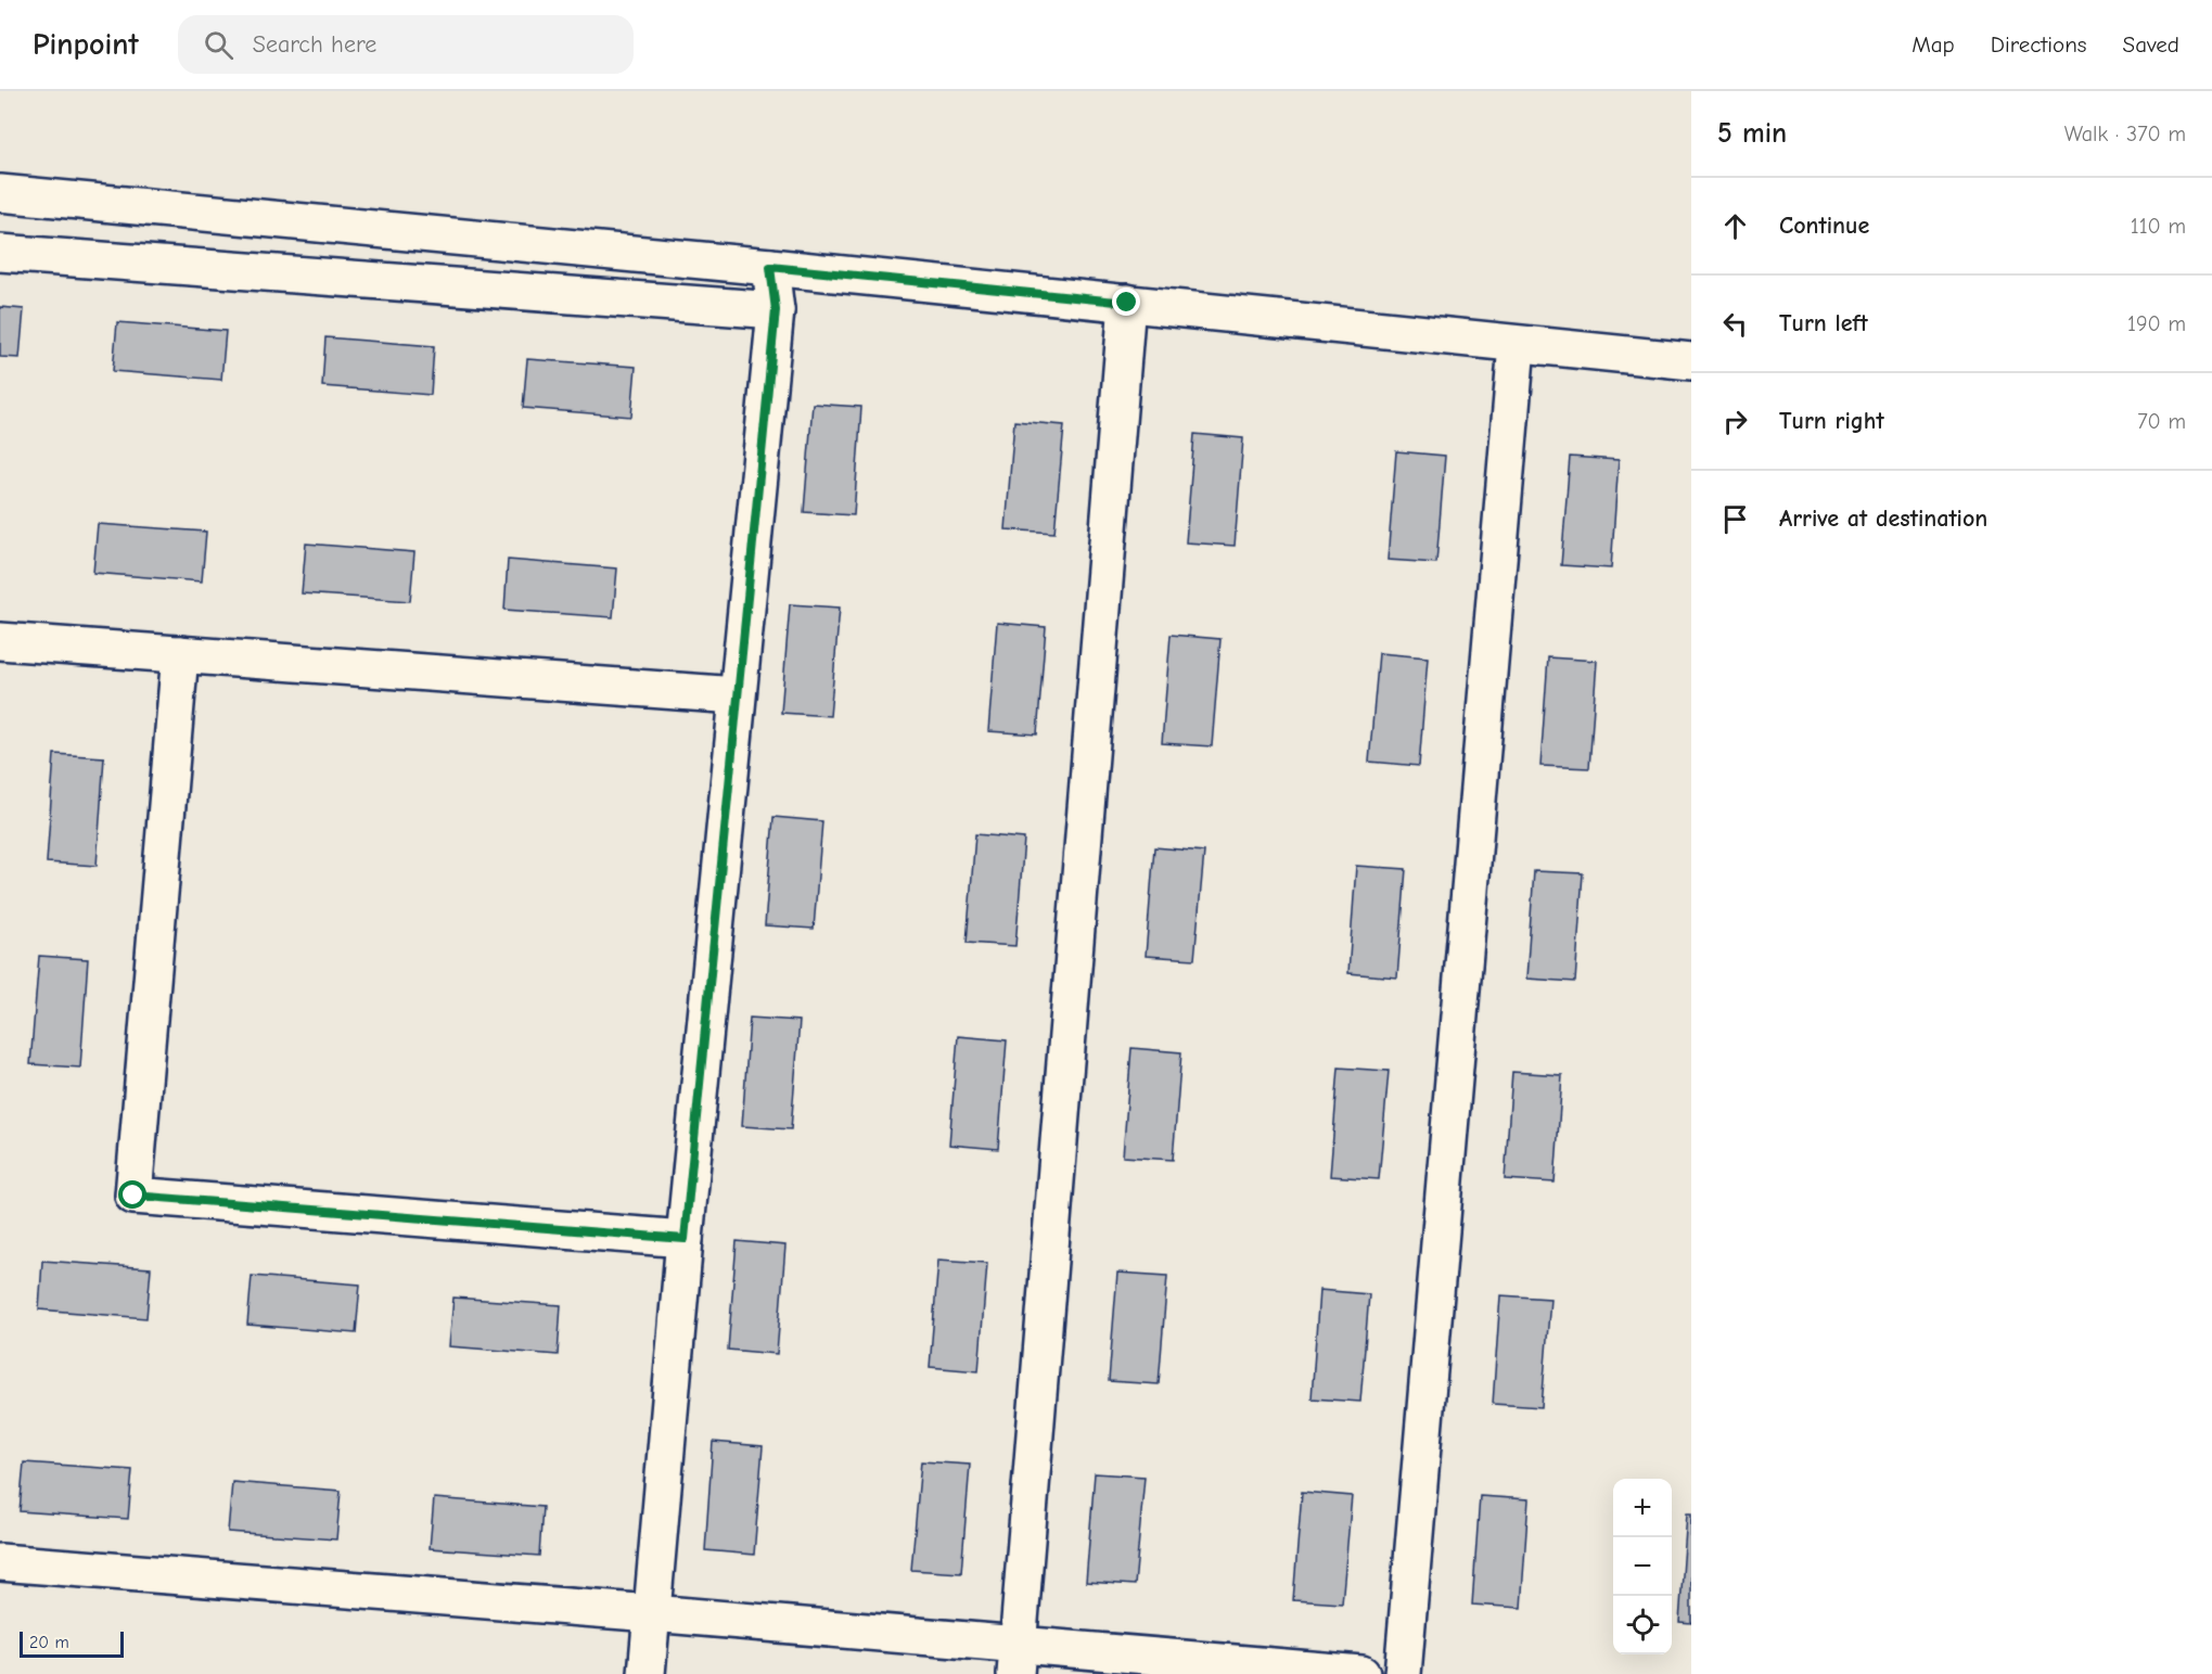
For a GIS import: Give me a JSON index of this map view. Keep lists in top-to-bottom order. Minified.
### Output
{"scale_bar":"20 m","page":{"header":"Pinpoint","search":"Search here","nav":["Map","Directions","Saved"],"heading":["5 min","Walk · 370 m"],"list":[["Continue","110 m"],["Turn left","190 m"],["Turn right","70 m"],"Arrive at destination"],"map_buttons":["+","−"],"scale":"20 m"}}
